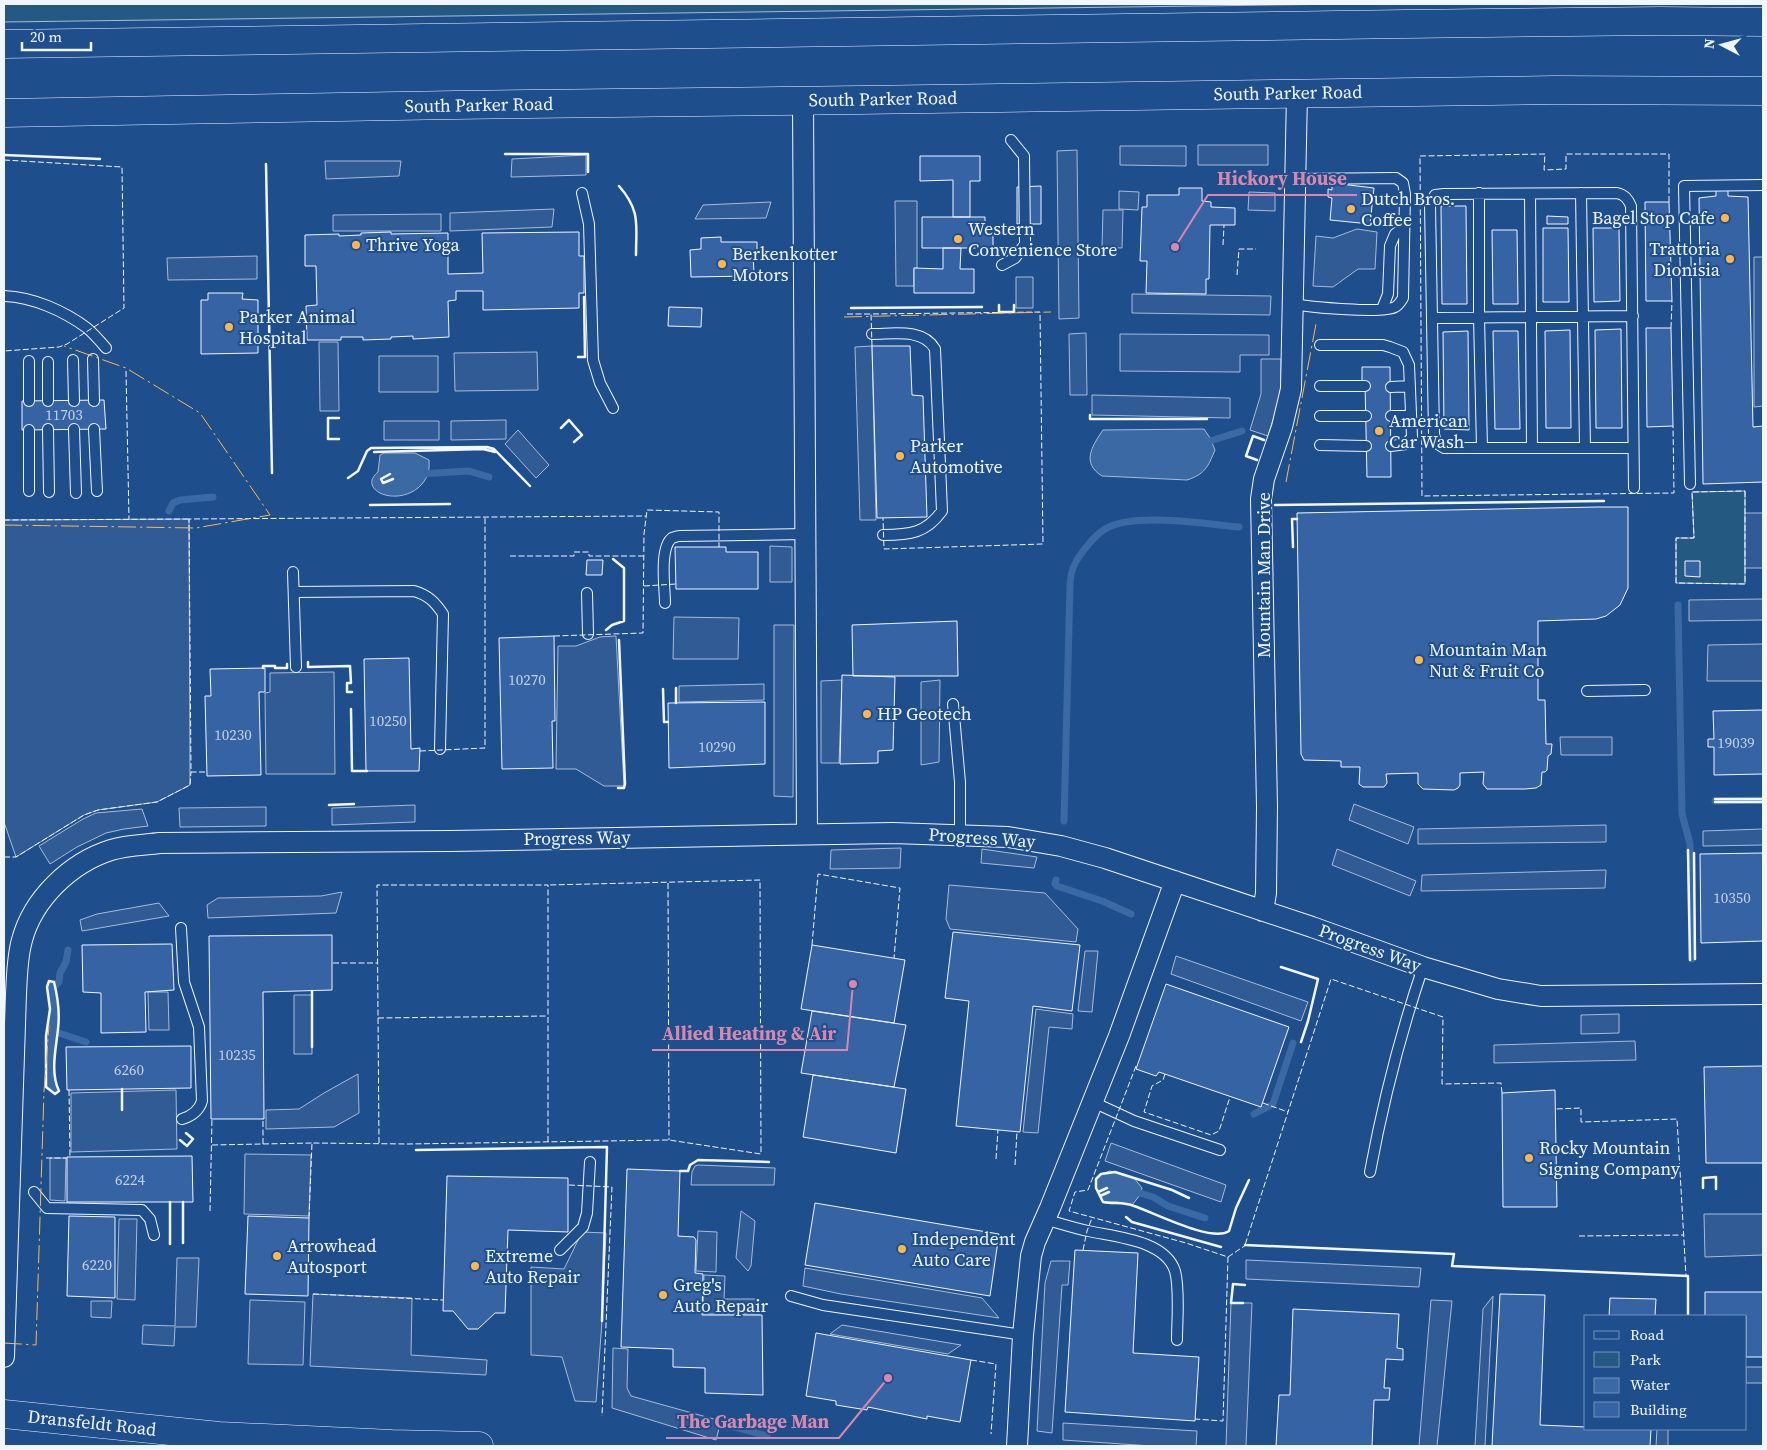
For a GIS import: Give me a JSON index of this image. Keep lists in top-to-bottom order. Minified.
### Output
{"streets":{"main road":["South Parker Road","Dransfeldt Road"],"street":["Mountain Man Drive","Progress Way"]},"crossings":[["South Parker Road","Mountain Man Drive"],["Mountain Man Drive","Progress Way"]],"places":["Dutch Bros. Coffee","Bagel Stop Cafe","Western Convenience Store","Thrive Yoga","Hickory House","Trattoria Dionisia","Berkenkotter Motors","Parker Animal Hospital","American Car Wash","Parker Automotive","Mountain Man Nut & Fruit Co","HP Geotech","Allied Heating & Air","Rocky Mountain Signing Company","Independent Auto Care","Arrowhead Autosport","Extreme Auto Repair","Greg's Auto Repair","The Garbage Man"],"house_numbers":["11703","10270","10250","10230","19039","10290","10350","10235","6260","6224","6220"],"legend":["Road","Park","Water","Building"],"scale_bar":"20 m","north":"left"}
